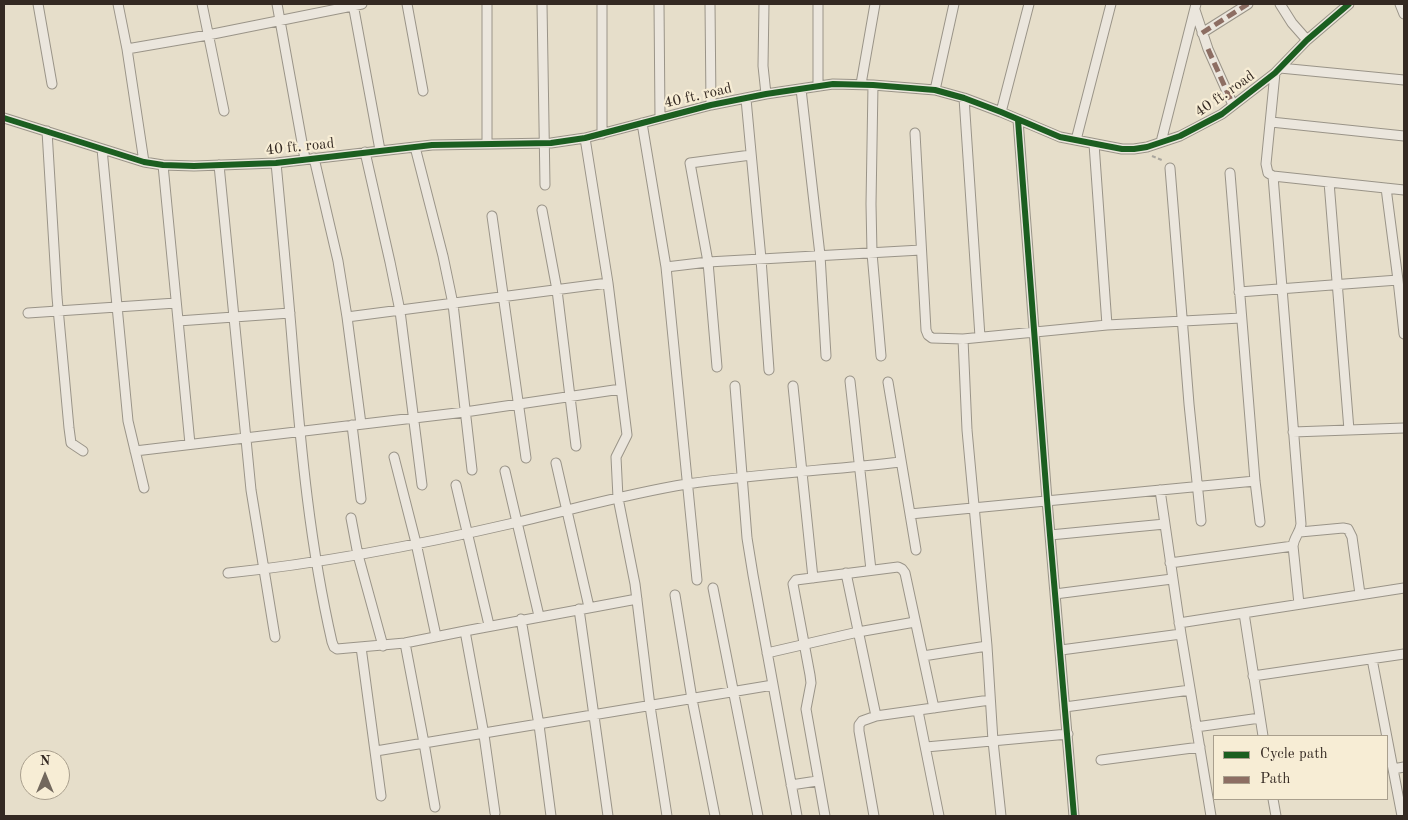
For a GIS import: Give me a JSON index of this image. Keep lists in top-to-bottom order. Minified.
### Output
{"streets":{"street":["40 ft. road"]},"legend":["Cycle path","Path"],"north":"top"}
